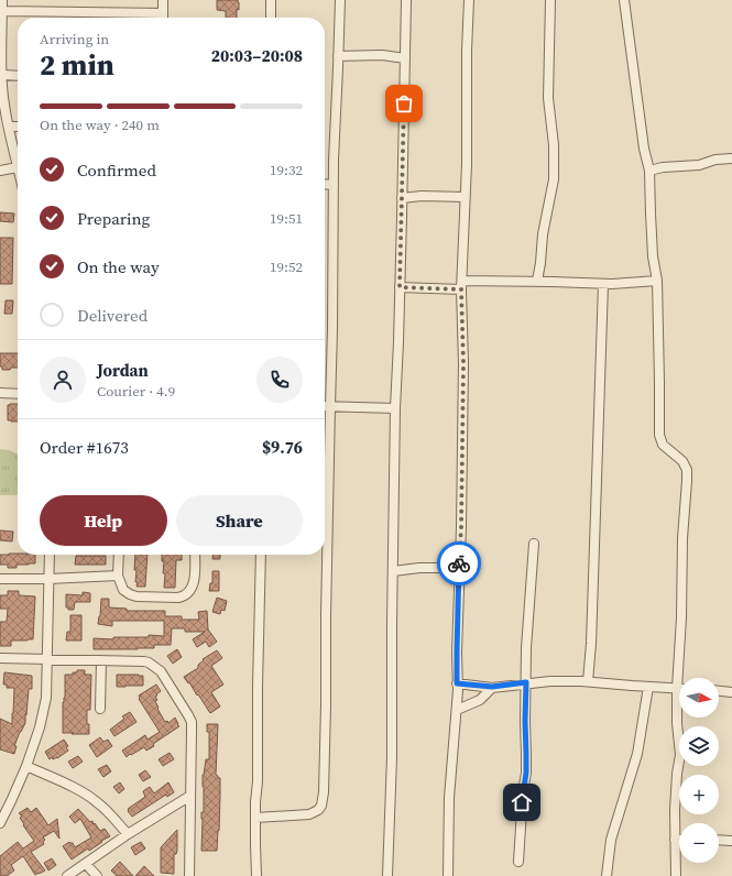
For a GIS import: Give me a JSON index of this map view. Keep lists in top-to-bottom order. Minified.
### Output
{"north":"right","page":{"heading":["2 min","Arriving in","20:03–20:08"],"panel":["Jordan","Courier · 4.9","Order #1673","$9.76"],"bar":"On the way · 240 m","list":[["Confirmed","19:32"],["Preparing","19:51"],["On the way","19:52"],"Delivered"],"buttons":["Help","Share"],"map_buttons":["+","−"]}}
